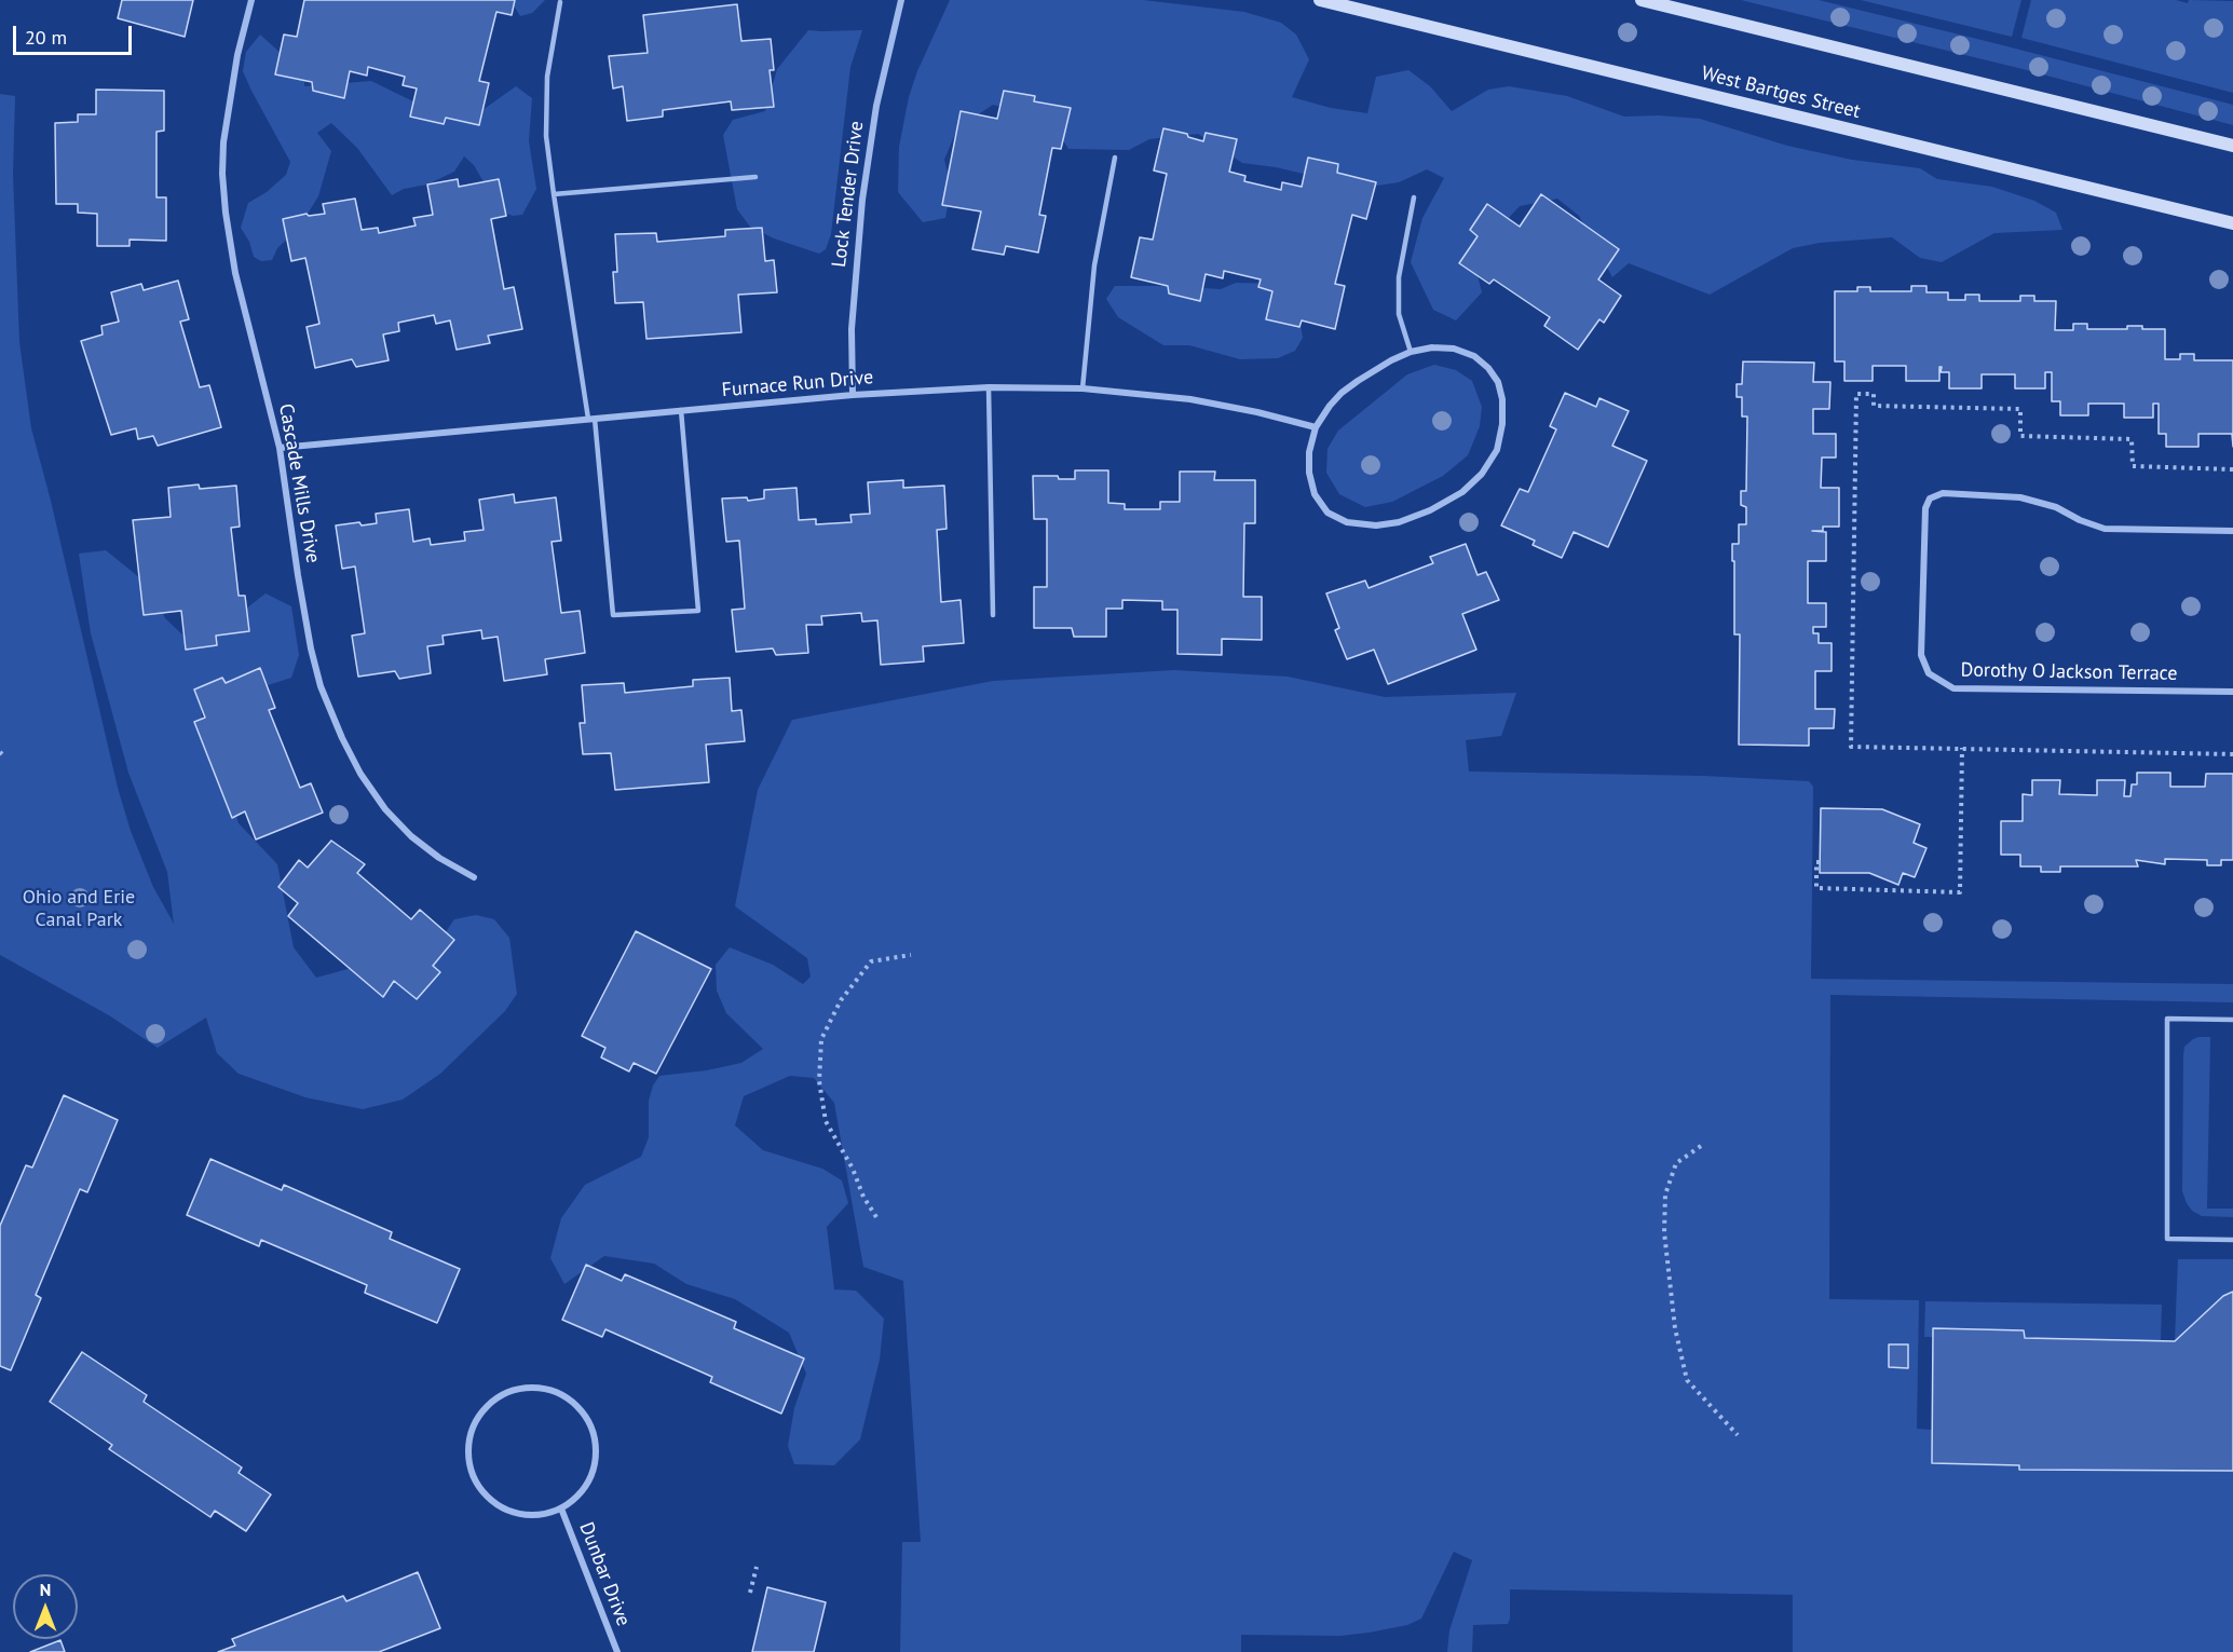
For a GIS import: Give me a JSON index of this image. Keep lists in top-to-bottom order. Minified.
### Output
{"streets":{"main road":["West Bartges Street"],"street":["Lock Tender Drive","Furnace Run Drive","Cascade Mills Drive","Dorothy O Jackson Terrace","Dunbar Drive"]},"crossings":[["Lock Tender Drive","Furnace Run Drive"],["Furnace Run Drive","Cascade Mills Drive"]],"parks":["Ohio and Erie Canal Park"],"scale_bar":"20 m","north":"top"}
